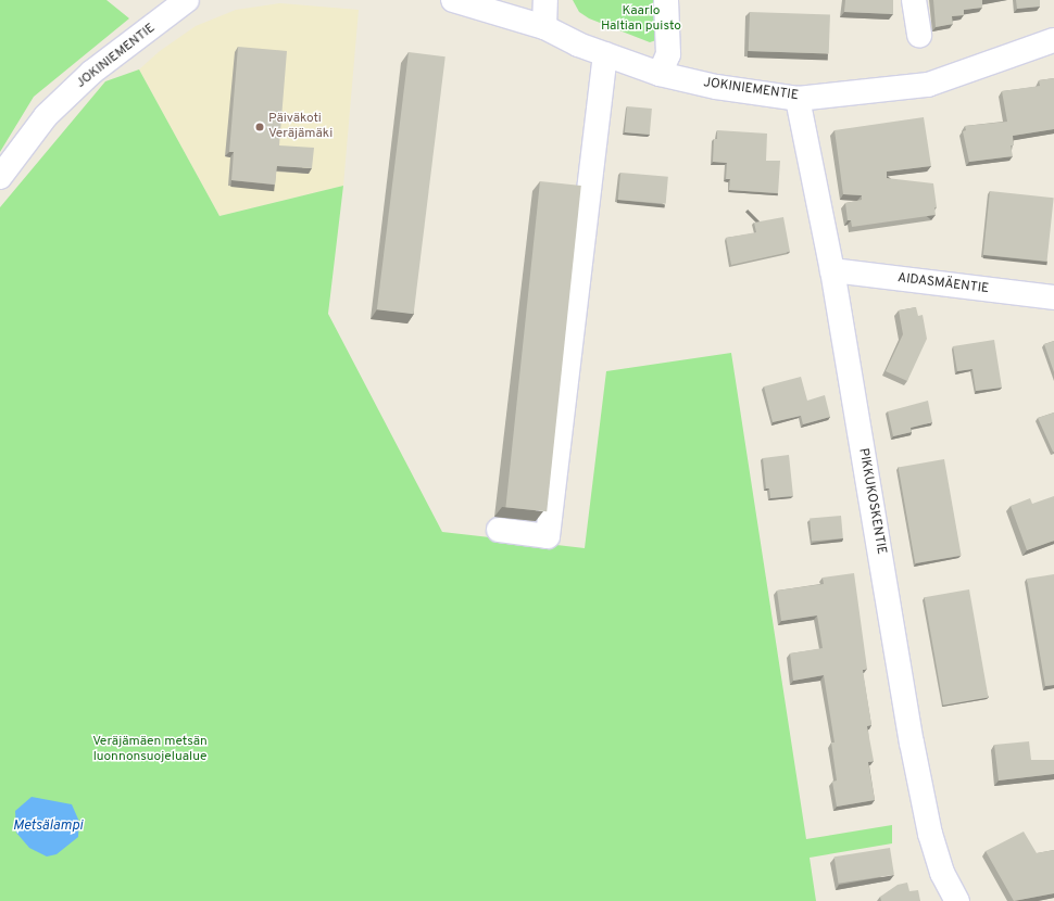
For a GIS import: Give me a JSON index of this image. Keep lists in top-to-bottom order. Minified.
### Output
{"streets":{"street":["JOKINIEMENTIE","AIDASMÄENTIE","PIKKUKOSKENTIE"]},"crossings":[["JOKINIEMENTIE","PIKKUKOSKENTIE"],["AIDASMÄENTIE","PIKKUKOSKENTIE"]],"water":["Metsälampi"],"parks":["Kaarlo Haltian puisto","Veräjämäen metsän luonnonsuojelualue"],"places":["Päiväkoti Veräjämäki"]}
